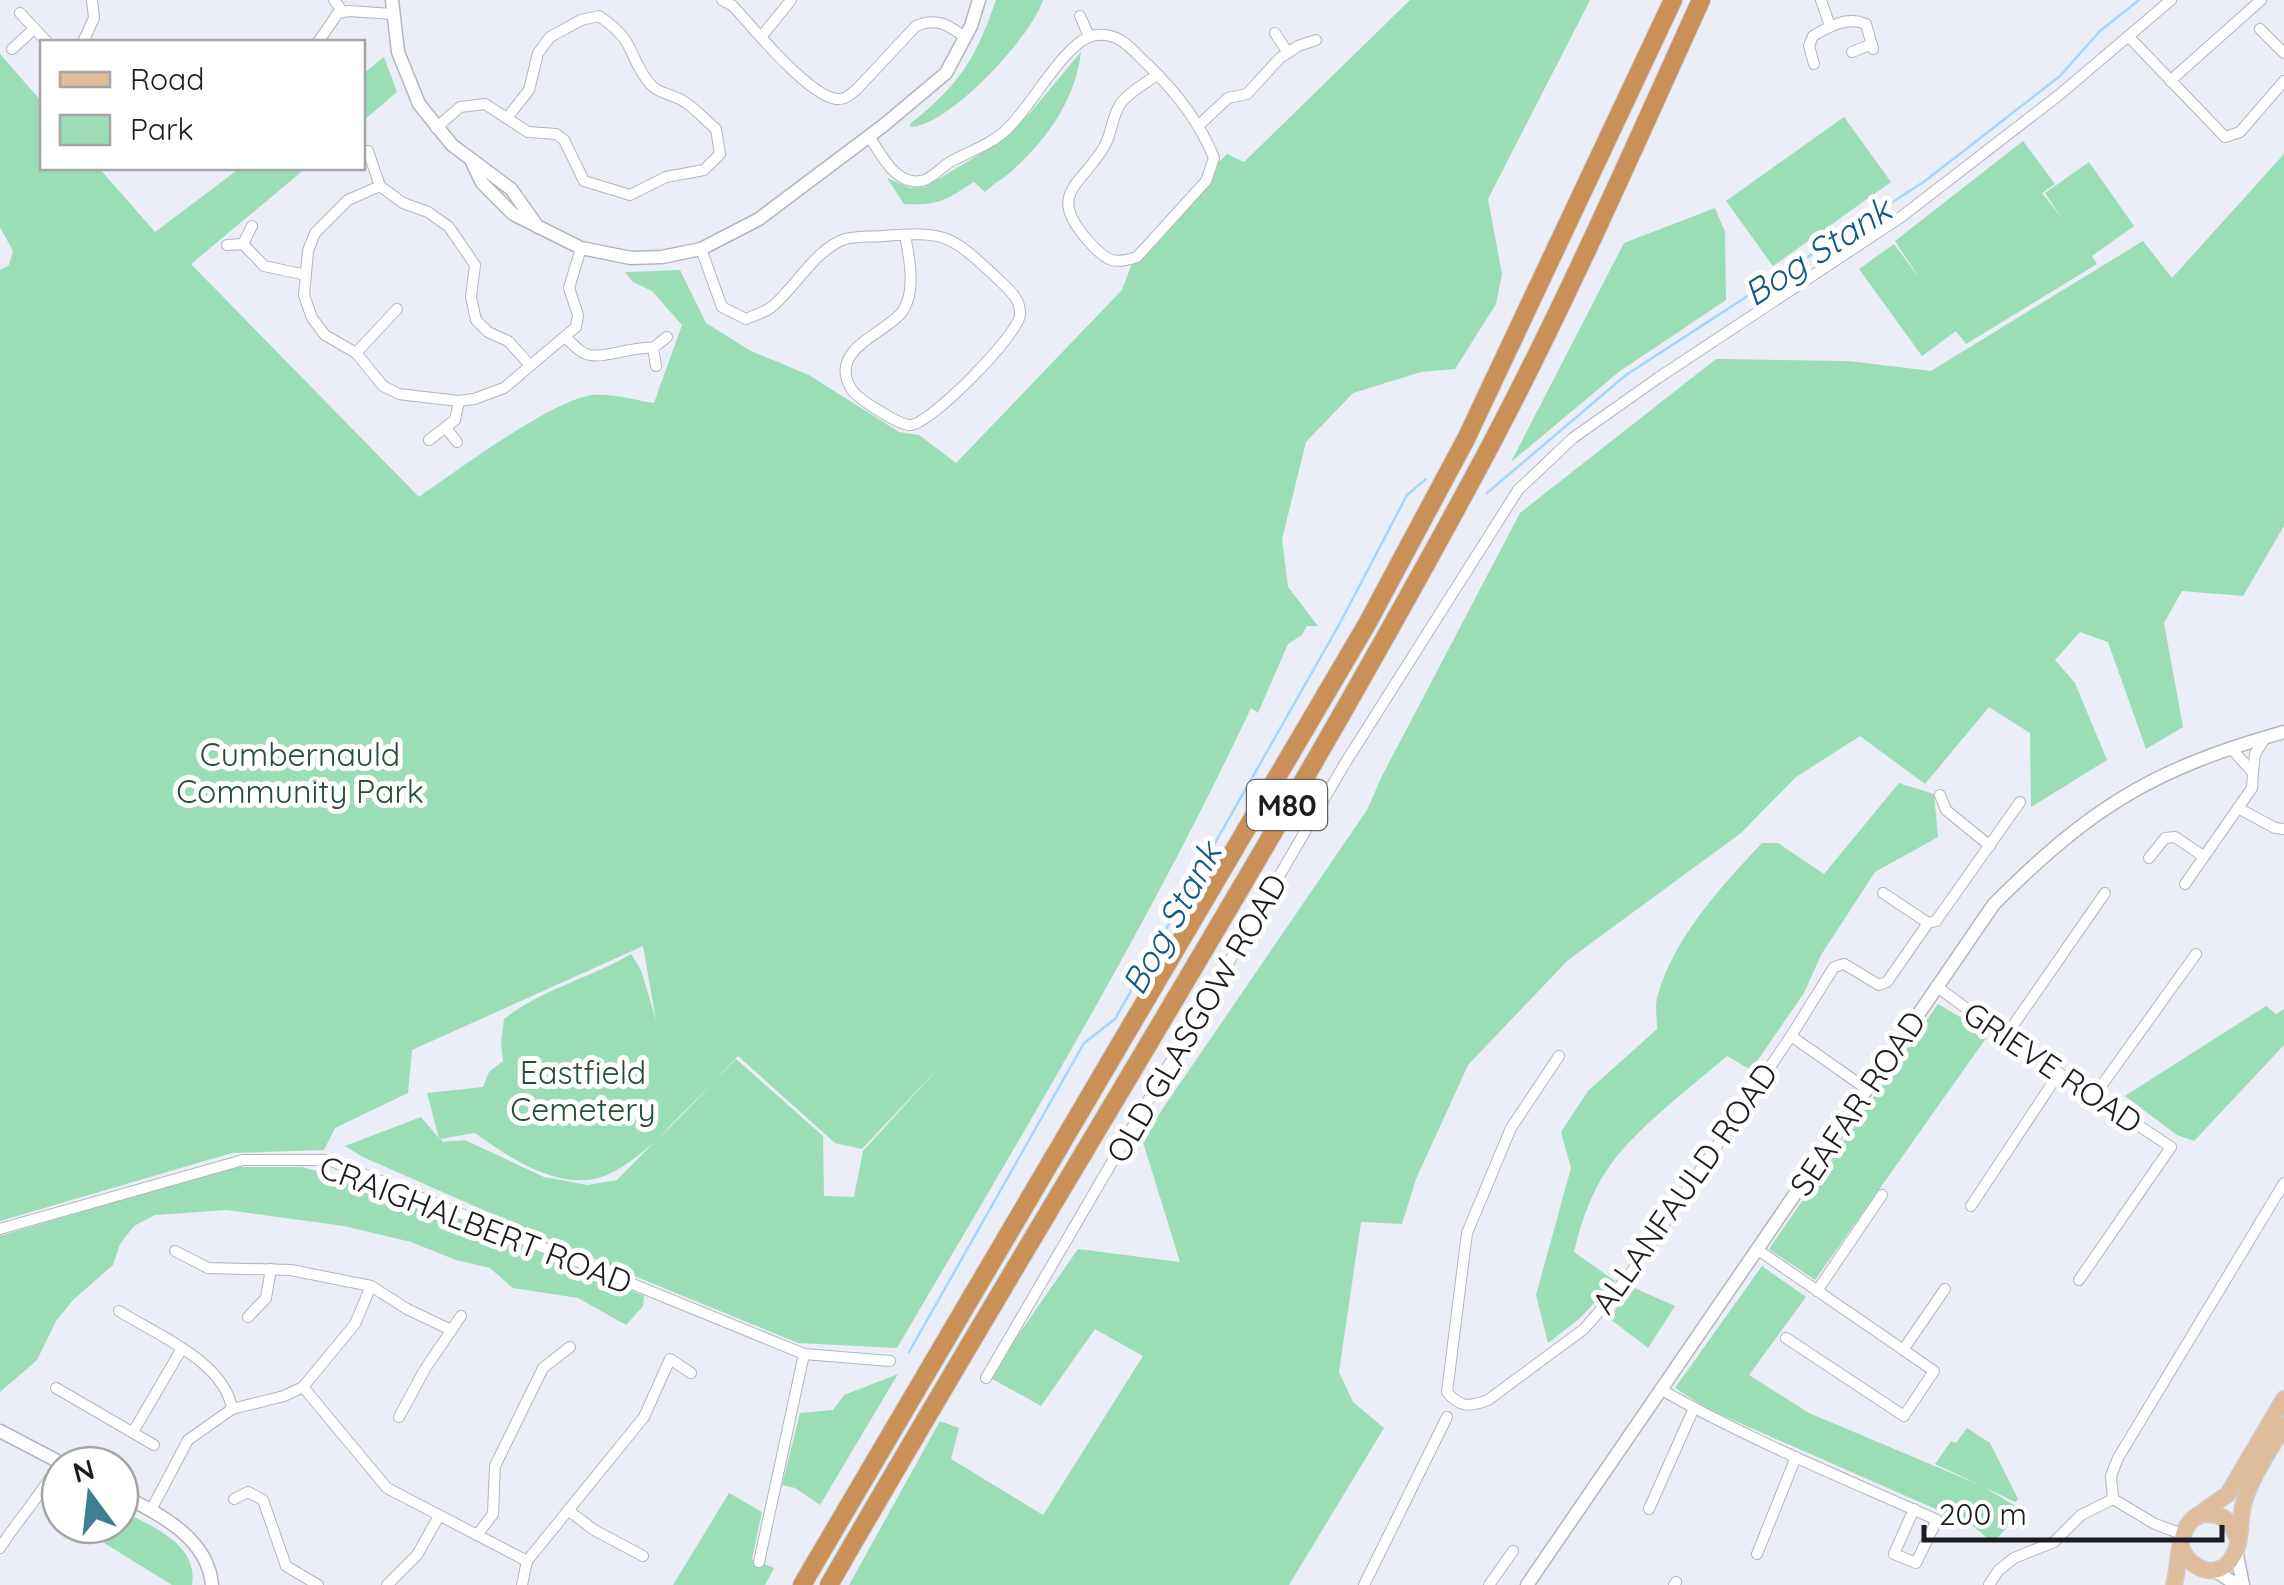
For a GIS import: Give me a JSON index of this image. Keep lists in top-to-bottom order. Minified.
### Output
{"streets":{"highway":["M80"],"street":["OLD GLASGOW ROAD","GRIEVE ROAD","SEAFAR ROAD","ALLANFAULD ROAD","CRAIGHALBERT ROAD"]},"crossings":[["GRIEVE ROAD","SEAFAR ROAD"],["SEAFAR ROAD","ALLANFAULD ROAD"]],"water":["Bog Stank"],"parks":["Cumbernauld Community Park","Eastfield Cemetery"],"legend":["Road","Park"],"scale_bar":"200 m","north":"top"}
